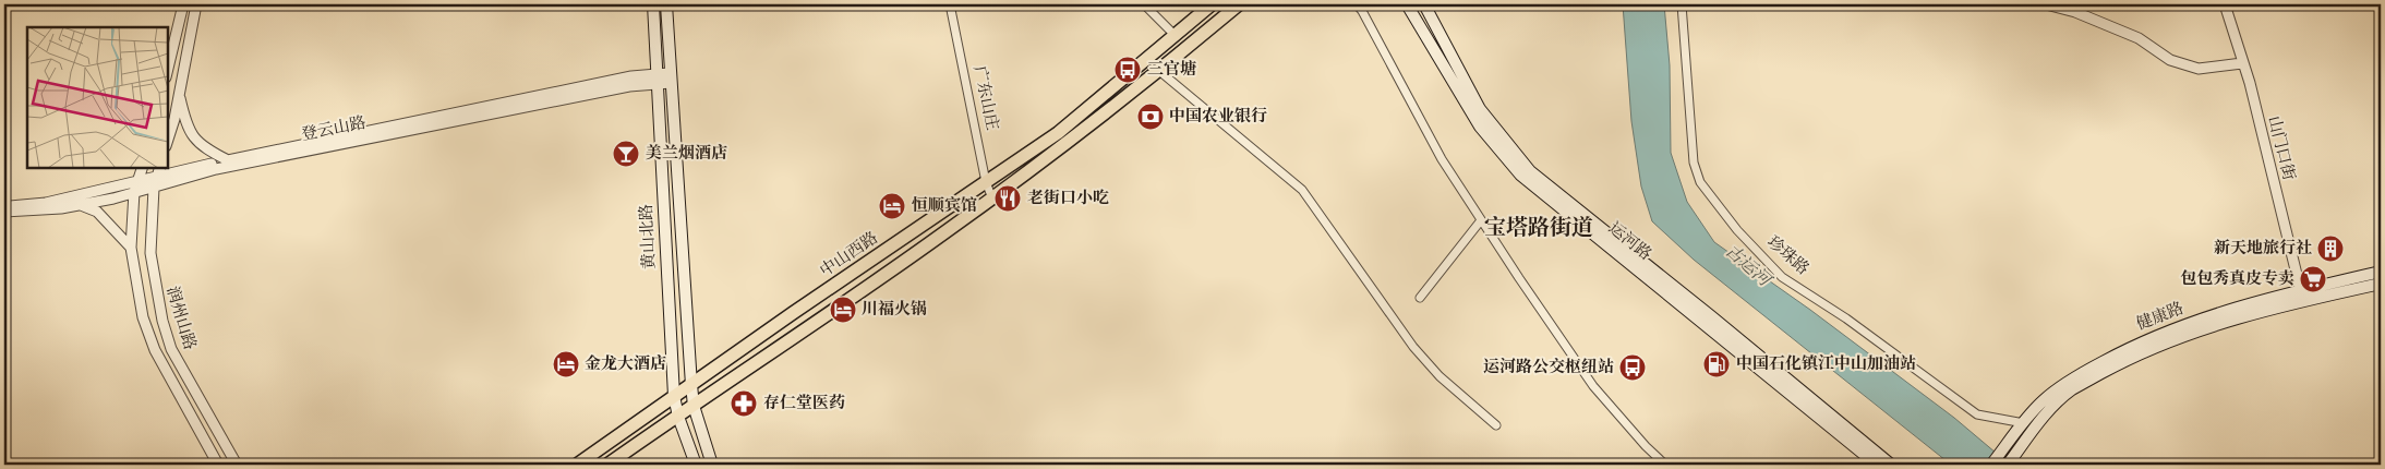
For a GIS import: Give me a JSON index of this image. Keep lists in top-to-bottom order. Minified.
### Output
{"streets":{"main road":["黄山北路","运河路","中山西路","健康路"],"street":["广东山庄","登云山路","山门口街","珍珠路","润州山路"]},"crossings":[["广东山庄","中山西路"],["登云山路","黄山北路"],["登云山路","润州山路"],["山门口街","健康路"],["黄山北路","中山西路"],["珍珠路","健康路"]],"districts":["宝塔路街道"],"water":["古运河"],"places":{"bus stop":["三官塘","运河路公交枢纽站"],"bank":["中国农业银行"],"bar":["美兰烟酒店"],"restaurant":["老街口小吃"],"hotel":["恒顺宾馆","川福火锅","金龙大酒店"],"building":["新天地旅行社"],"supermarket":["包包秀真皮专卖"],"fuel station":["中国石化镇江中山加油站"],"pharmacy":["存仁堂医药"]}}
